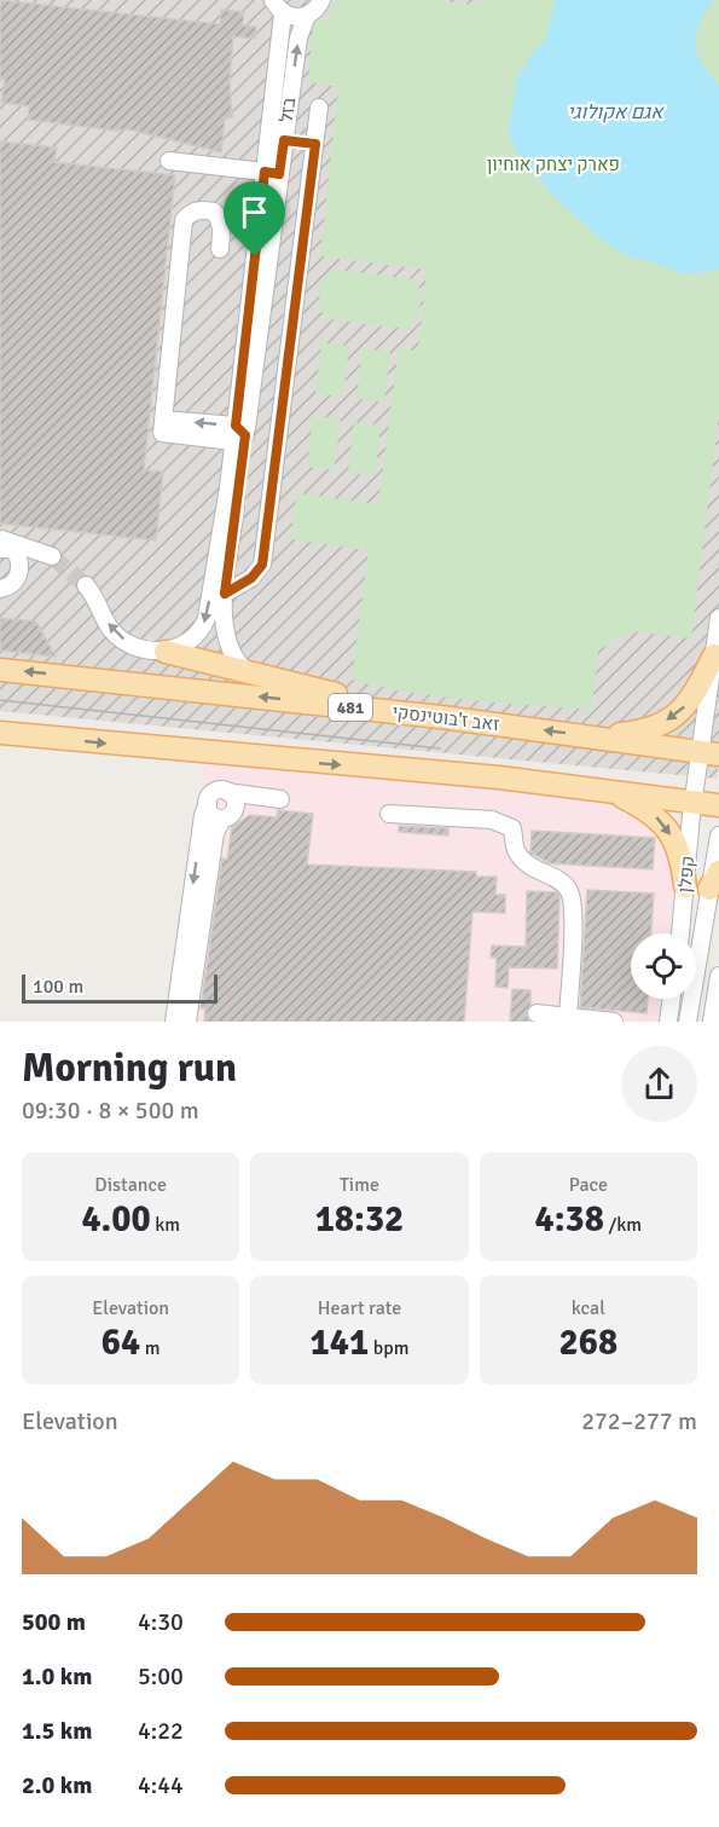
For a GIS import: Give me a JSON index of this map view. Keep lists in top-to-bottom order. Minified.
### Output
{"streets":{"main road":["481","זאב ז'בוטינסקי"],"street":["בזל","קפלן"]},"crossings":[["זאב ז'בוטינסקי","קפלן"]],"water":["אגם אקולוגי"],"parks":["פארק יצחק אוחיון"],"scale_bar":"100 m","page":{"scale":"100 m","heading":["Morning run","09:30 · 8 × 500 m"],"stats":[["Distance","4.00 km"],["Time","18:32"],["Pace","4:38 /km"],["Elevation","64 m"],["Heart rate","141 bpm"],["kcal","268"]],"chart":["Elevation","272–277 m"],"list":[{"name":"500 m","note":"4:30"},{"name":"1.0 km","note":"5:00"},{"name":"1.5 km","note":"4:22"},{"name":"2.0 km","note":"4:44"}]}}
